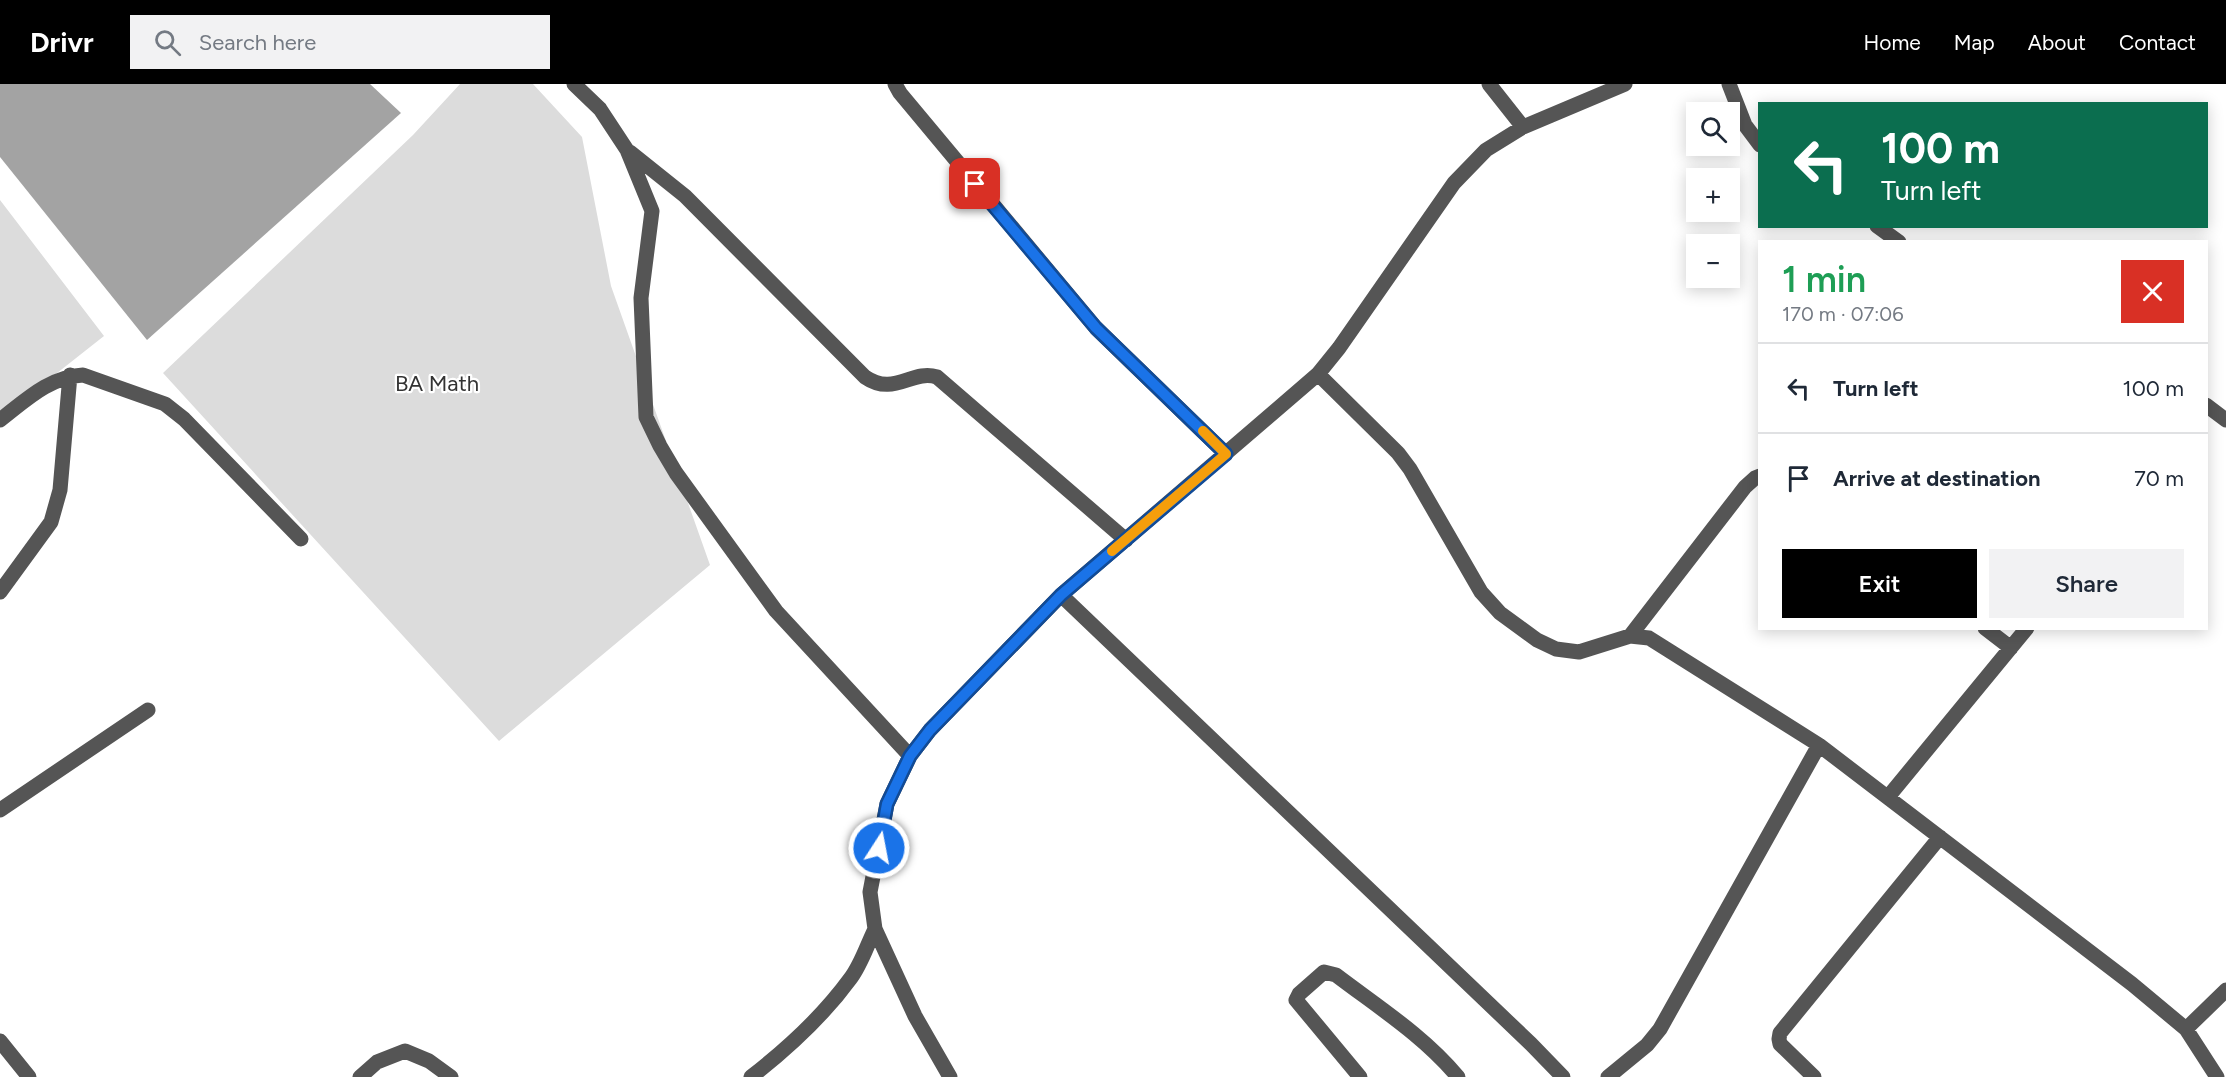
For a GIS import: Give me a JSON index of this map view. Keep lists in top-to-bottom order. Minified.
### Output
{"parks":["BA Math"],"page":{"header":"Drivr","search":"Search here","nav":["Home","Map","About","Contact"],"map_buttons":["+","−"],"turn":["100 m","Turn left"],"heading":["1 min","170 m · 07:06"],"list":[{"name":"Turn left","value":"100 m"},{"name":"Arrive at destination","value":"70 m"}],"buttons":["Exit","Share"]}}
